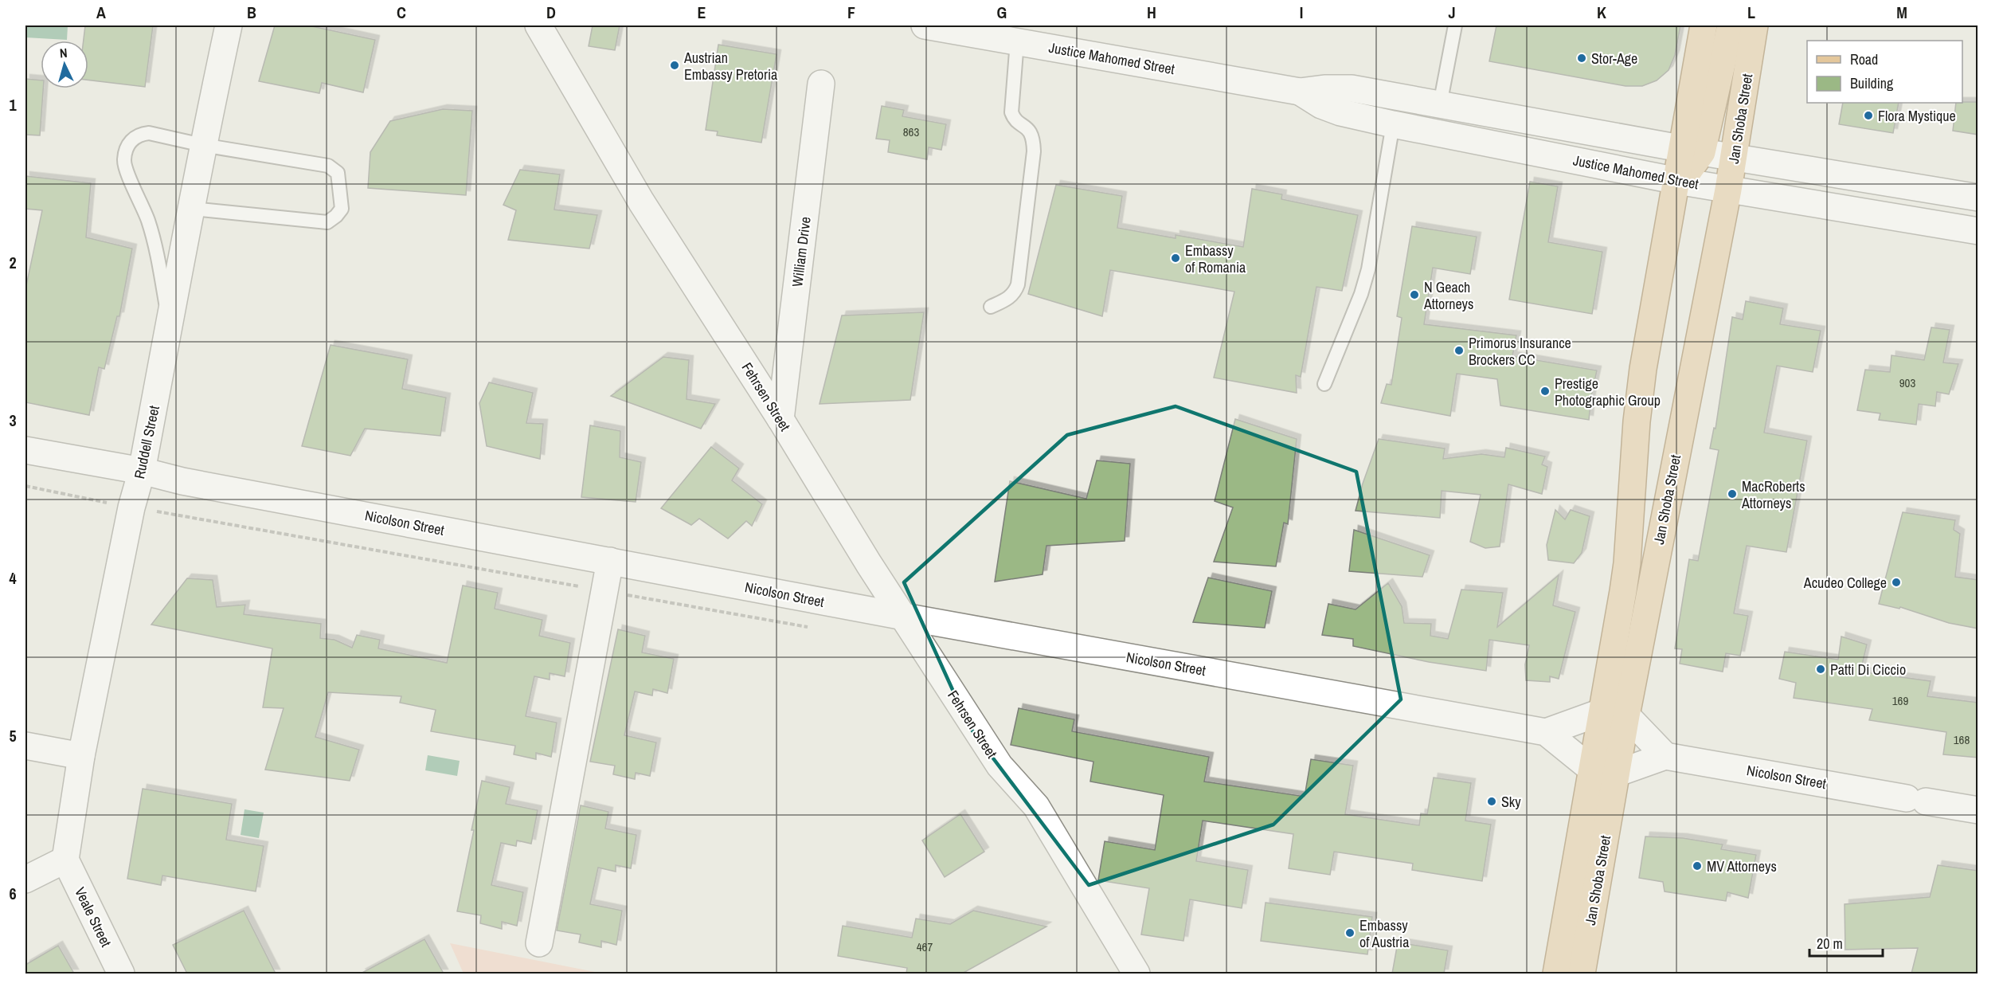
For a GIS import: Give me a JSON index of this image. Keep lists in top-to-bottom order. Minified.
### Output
{"streets":{"main road":["Jan Shoba Street"],"street":["Justice Mahomed Street","William Drive","Fehrsen Street","Ruddell Street","Nicolson Street","Veale Street"]},"crossings":[["Justice Mahomed Street","Jan Shoba Street"],["Jan Shoba Street","Nicolson Street"],["William Drive","Fehrsen Street"],["Fehrsen Street","Nicolson Street"],["Ruddell Street","Nicolson Street"],["Ruddell Street","Veale Street"]],"places":["Stor-Age","Austrian Embassy Pretoria","Flora Mystique","Embassy of Romania","N Geach Attorneys","Primorus Insurance Brockers CC","Prestige Photographic Group","MacRoberts Attorneys","Acudeo College","Patti Di Ciccio","Sky","MV Attorneys","Embassy of Austria"],"house_numbers":["863","903","169","168","467"],"legend":["Road","Building"],"scale_bar":"20 m","north":"top","grid":{"columns":["A","B","C","D","E","F","G","H","I","J","K","L","M"],"rows":["1","2","3","4","5","6"]}}
